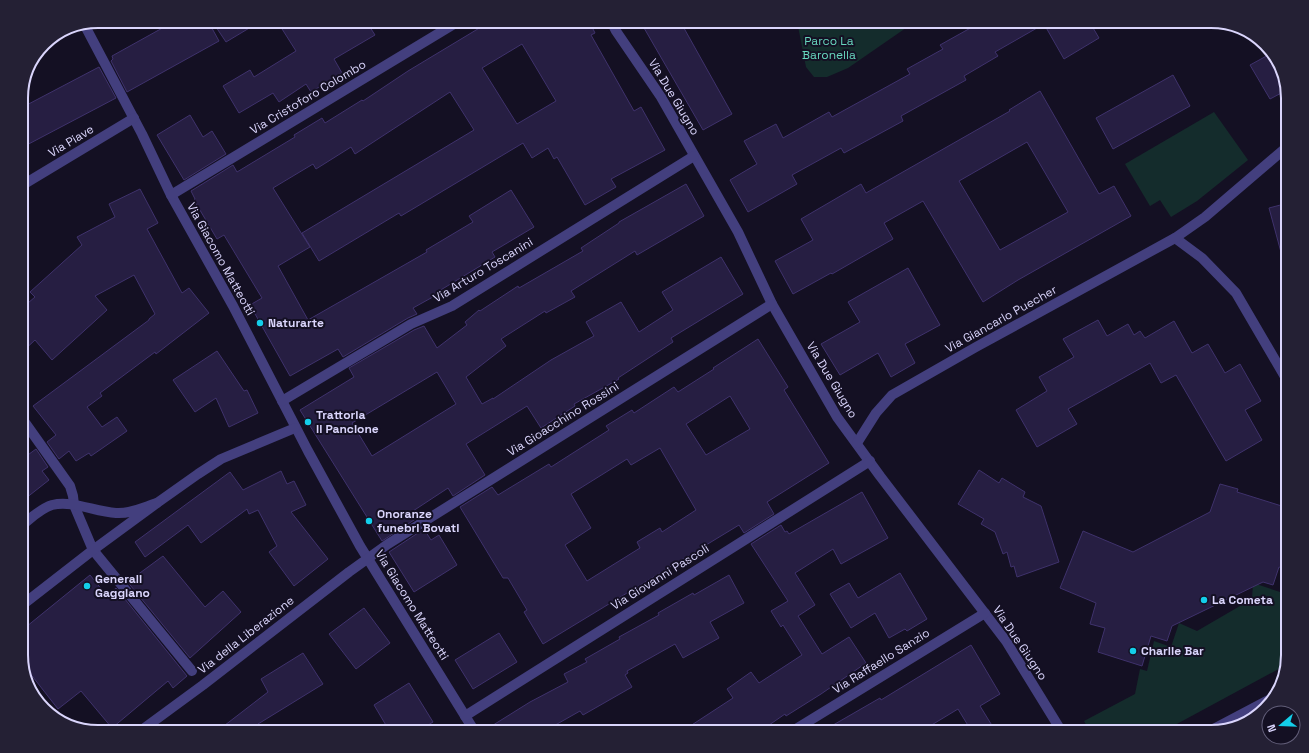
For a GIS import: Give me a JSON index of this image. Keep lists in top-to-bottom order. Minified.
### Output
{"streets":{"street":["Via Cristoforo Colombo","Via Due Giugno","Via Piave","Via Giacomo Matteotti","Via Arturo Toscanini","Via Giancarlo Puecher","Via Gioacchino Rossini","Via Giovanni Pascoli","Via della Liberazione","Via Raffaello Sanzio"]},"crossings":[["Via Cristoforo Colombo","Via Giacomo Matteotti"],["Via Due Giugno","Via Arturo Toscanini"],["Via Due Giugno","Via Giancarlo Puecher"],["Via Due Giugno","Via Gioacchino Rossini"],["Via Due Giugno","Via Giovanni Pascoli"],["Via Due Giugno","Via Raffaello Sanzio"],["Via Piave","Via Giacomo Matteotti"],["Via Giacomo Matteotti","Via Arturo Toscanini"],["Via Giacomo Matteotti","Via Gioacchino Rossini"],["Via Giacomo Matteotti","Via Giovanni Pascoli"],["Via Giacomo Matteotti","Via della Liberazione"],["Via Gioacchino Rossini","Via della Liberazione"]],"parks":["Parco La Baronella"],"places":["Naturarte","Trattoria Il Pancione","Onoranze funebri Bovati","Generali Gaggiano","La Cometa","Charlie Bar"],"north":"left"}
